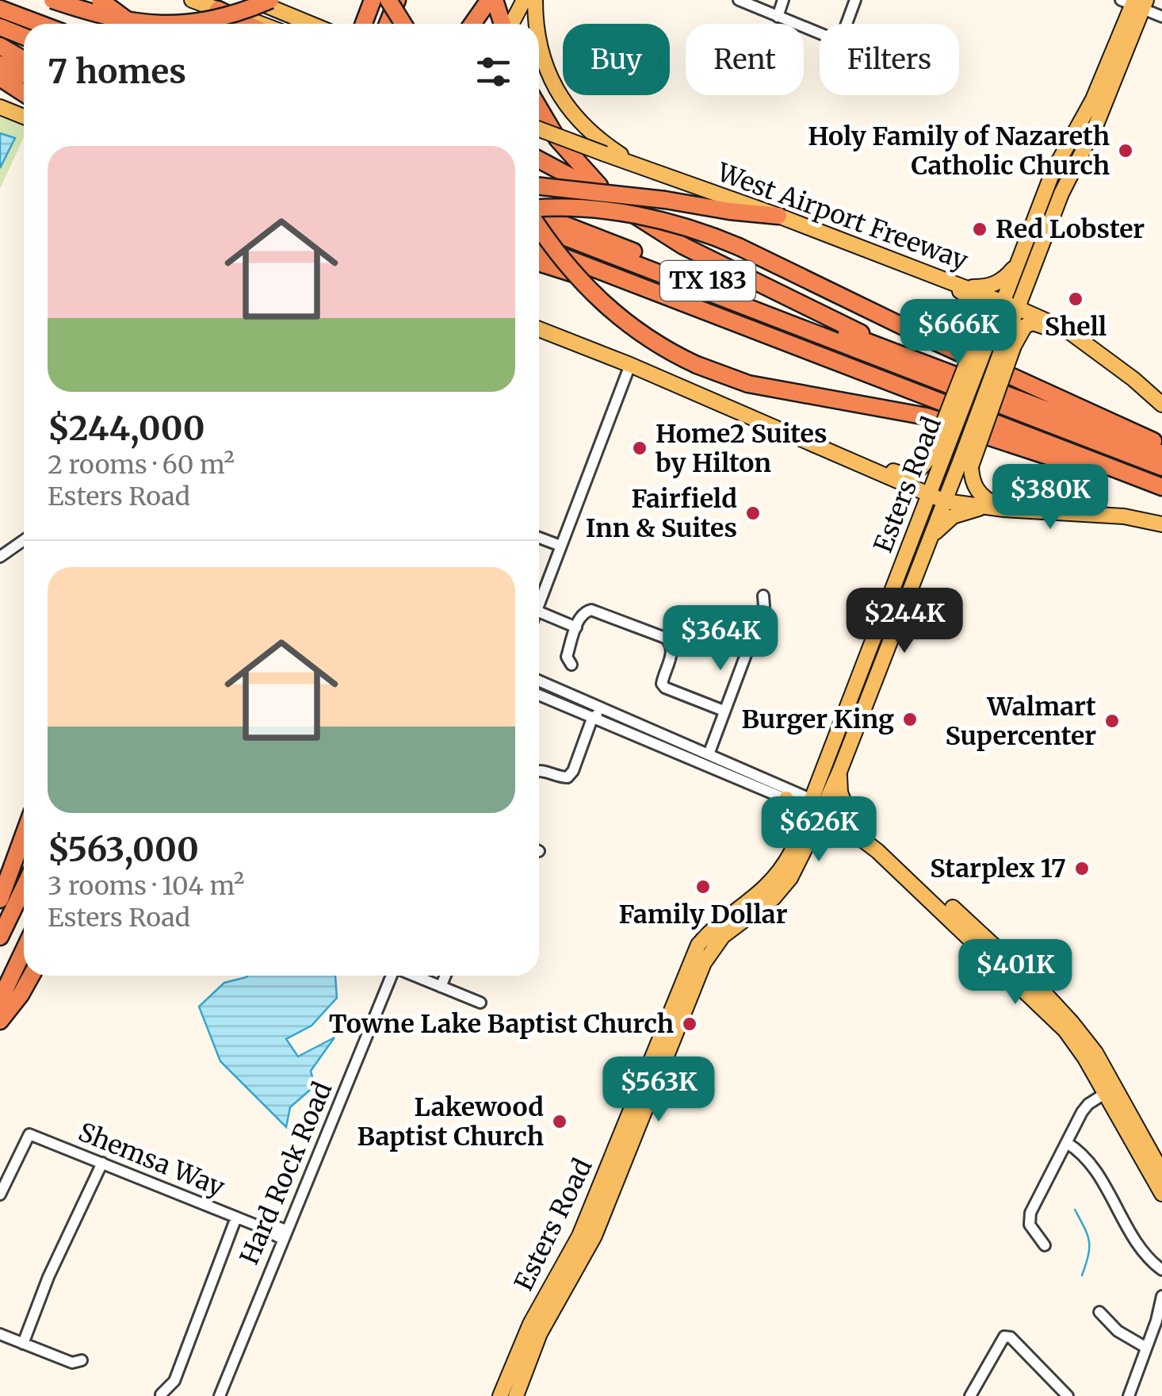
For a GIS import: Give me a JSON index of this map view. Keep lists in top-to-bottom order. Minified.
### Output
{"streets":{"highway":["TX 183"],"main road":["West Airport Freeway","Esters Road"],"street":["Shemsa Way","Hard Rock Road"]},"crossings":[["West Airport Freeway","Esters Road"],["Shemsa Way","Hard Rock Road"]],"places":["Holy Family of Nazareth Catholic Church","Red Lobster","Shell","Home2 Suites by Hilton","Fairfield Inn & Suites","Burger King","Walmart Supercenter","Starplex 17","Family Dollar","Towne Lake Baptist Church","Lakewood Baptist Church"],"page":{"chip":["Buy","Rent","Filters"],"heading":"7 homes","list":[{"name":"$244,000","note":"2 rooms · 60 m² · Esters Road"},{"name":"$563,000","note":"3 rooms · 104 m² · Esters Road"}],"price":["$666K","$380K","$244K","$364K","$626K","$401K","$563K"]}}
